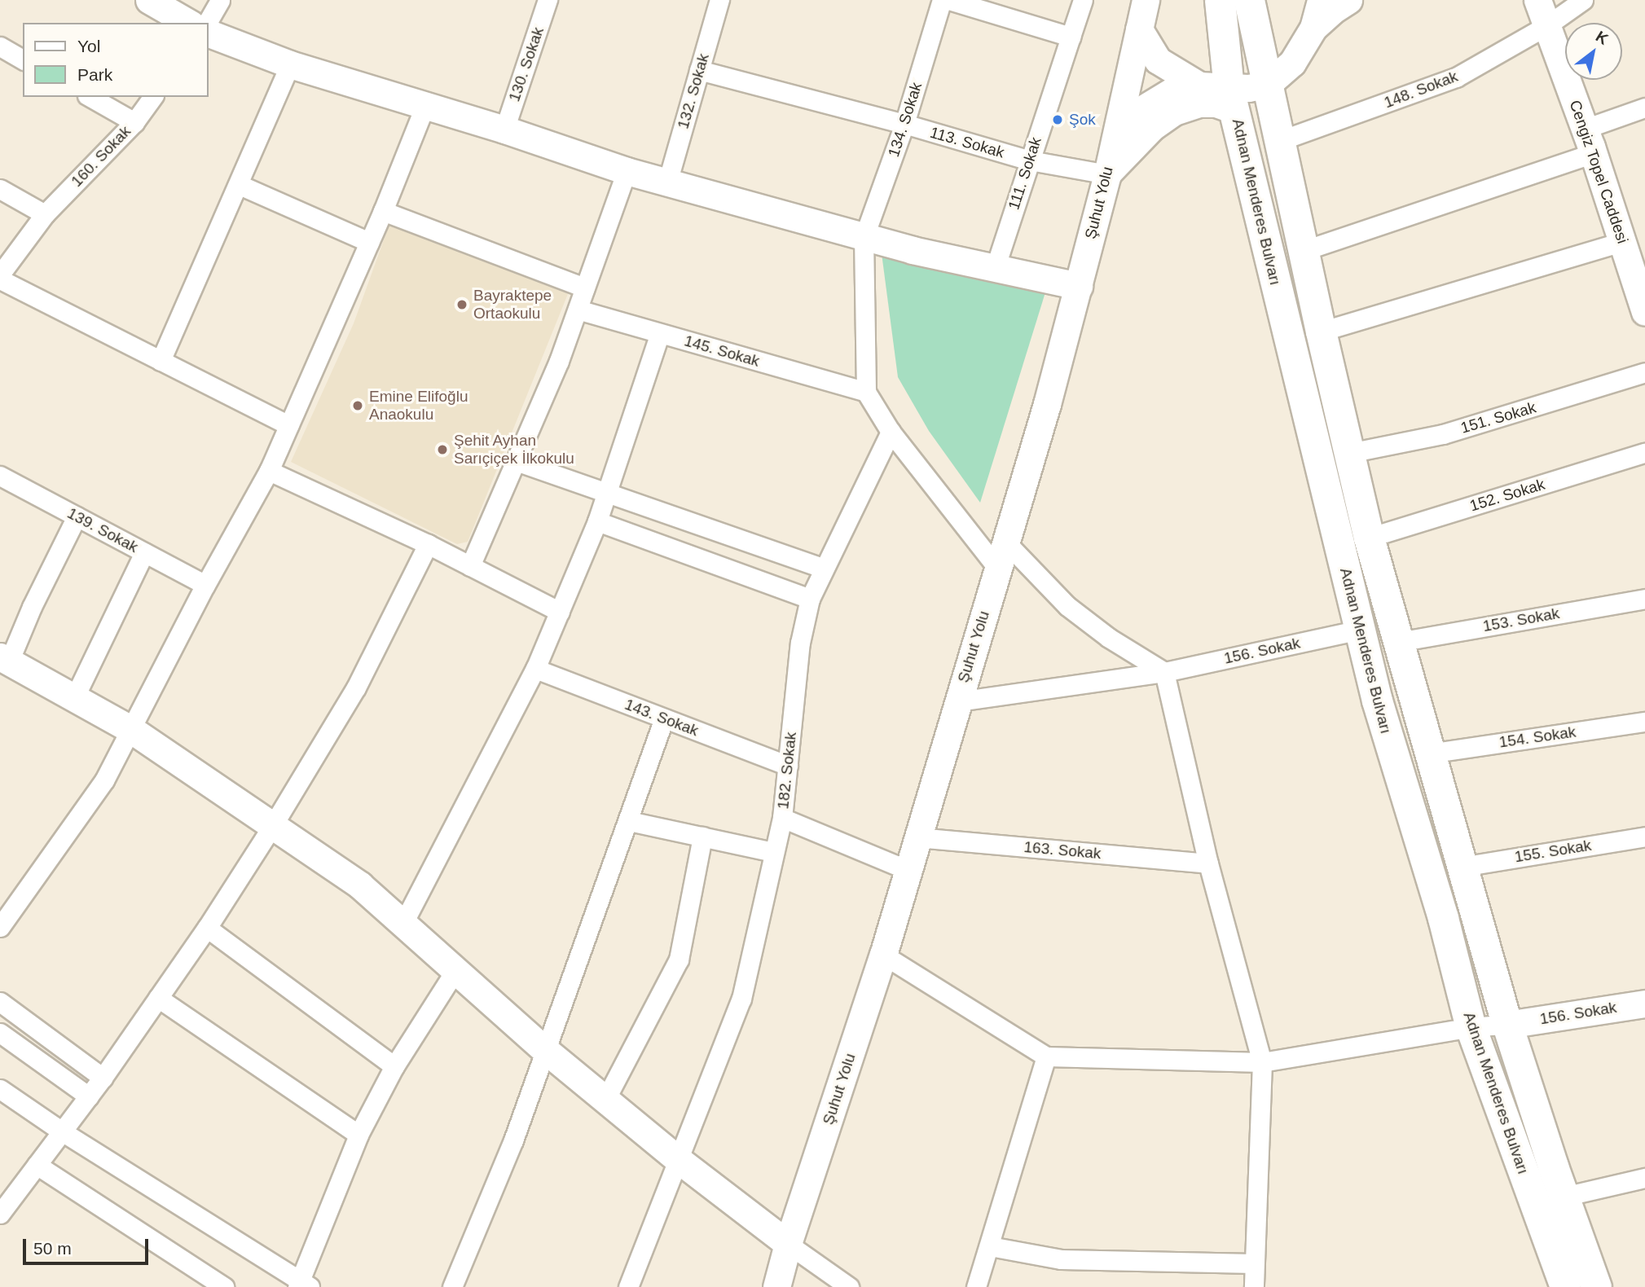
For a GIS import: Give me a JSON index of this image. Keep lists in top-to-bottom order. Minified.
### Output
{"streets":{"main road":["Adnan Menderes Bulvarı"],"street":["130. Sokak","148. Sokak","132. Sokak","134. Sokak","113. Sokak","160. Sokak","Cengiz Topel Caddesi","111. Sokak","Şuhut Yolu","145. Sokak","151. Sokak","152. Sokak","139. Sokak","153. Sokak","156. Sokak","143. Sokak","154. Sokak","182. Sokak","163. Sokak","155. Sokak"]},"crossings":[["148. Sokak","Cengiz Topel Caddesi"],["148. Sokak","Adnan Menderes Bulvarı"],["132. Sokak","113. Sokak"],["134. Sokak","113. Sokak"],["113. Sokak","111. Sokak"],["113. Sokak","Şuhut Yolu"],["Adnan Menderes Bulvarı","151. Sokak"],["Adnan Menderes Bulvarı","152. Sokak"],["Adnan Menderes Bulvarı","153. Sokak"],["Adnan Menderes Bulvarı","156. Sokak"],["Adnan Menderes Bulvarı","154. Sokak"],["Adnan Menderes Bulvarı","155. Sokak"],["Şuhut Yolu","156. Sokak"],["Şuhut Yolu","163. Sokak"],["143. Sokak","182. Sokak"]],"places":["Şok","Bayraktepe Ortaokulu","Emine Elifoğlu Anaokulu","Şehit Ayhan Sarıçiçek İlkokulu"],"legend":["Yol","Park"],"scale_bar":"50 m","north":"top right"}
